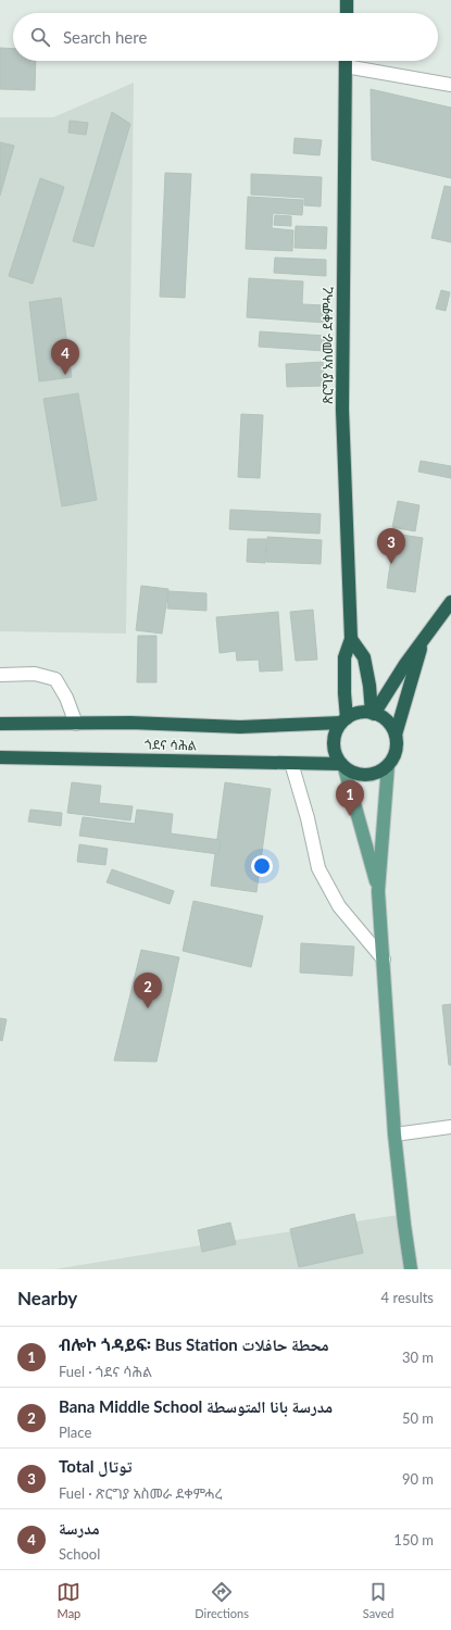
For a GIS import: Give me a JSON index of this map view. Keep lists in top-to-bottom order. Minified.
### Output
{"streets":{"highway":["ጽርግያ አስመራ ደቀምሓረ","ጎደና ሳሕል"]},"crossings":[["ጽርግያ አስመራ ደቀምሓረ","ጎደና ሳሕል"]],"page":{"search":"Search here","pins":["4","3","1","2"],"heading":["Nearby","4 results"],"list":[{"mark":"1","name":"ብሎኮ ጎዳይፍ፡ Bus Station محطة حافلات","note":"Fuel · ጎደና ሳሕል","value":"30 m"},{"mark":"2","name":"Bana Middle School مدرسة بانا المتوسطة","note":"Place","value":"50 m"},{"mark":"3","name":"Total توتال","note":"Fuel · ጽርግያ አስመራ ደቀምሓረ","value":"90 m"},{"mark":"4","name":"مدرسة","note":"School","value":"150 m"}],"nav":["Map","Directions","Saved"]}}
